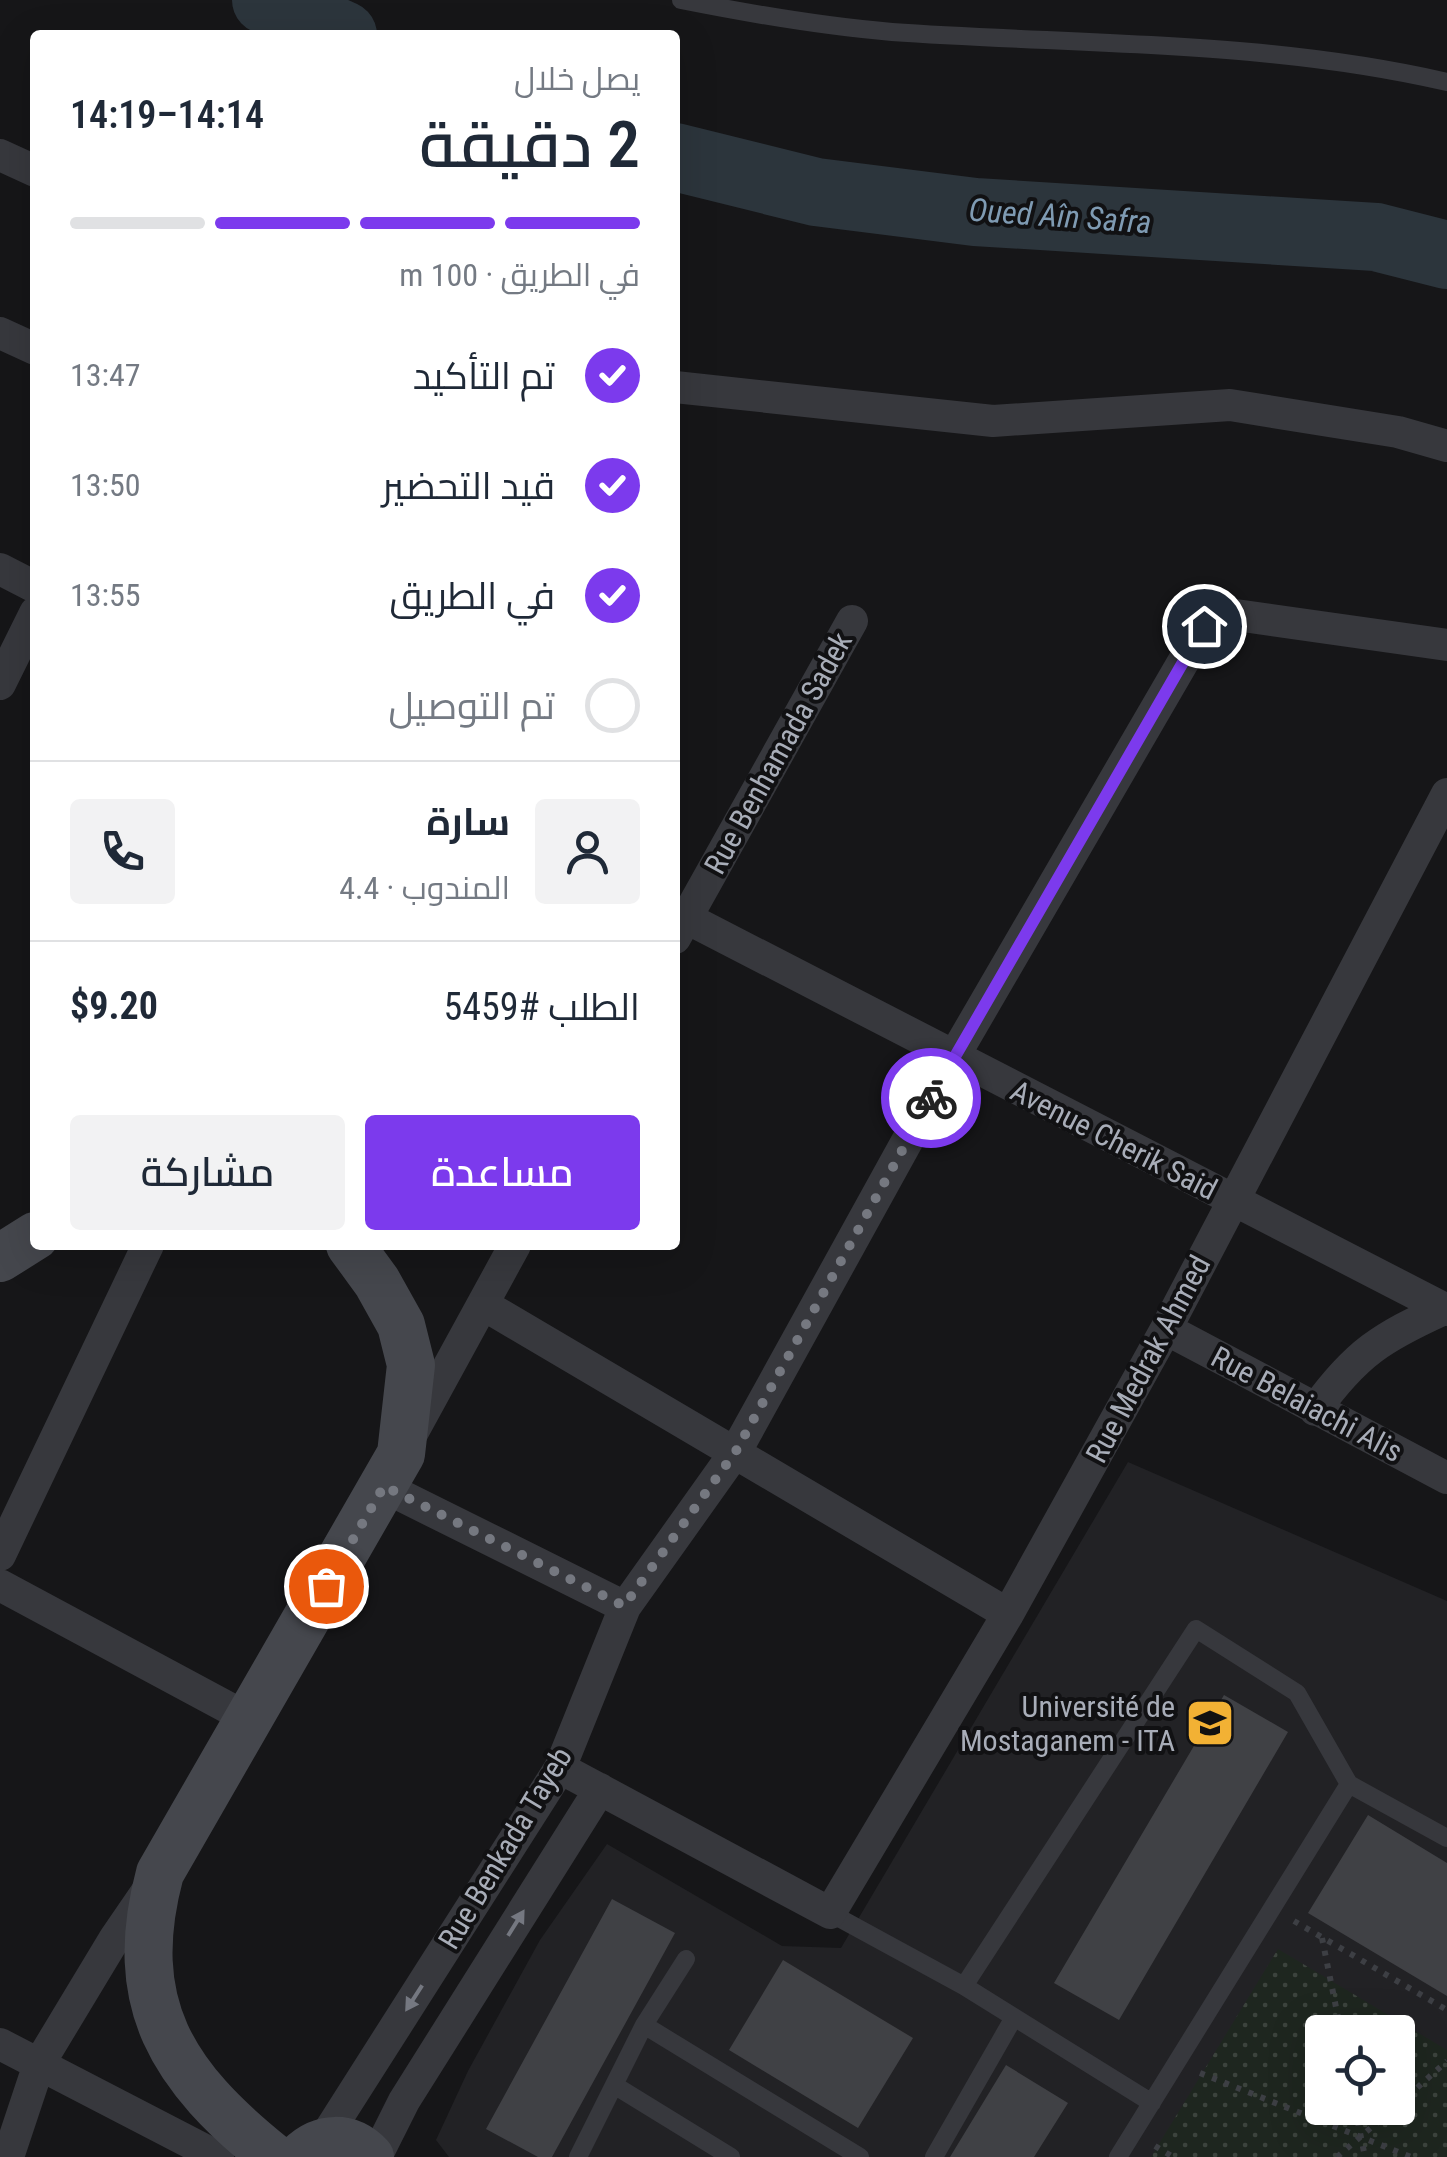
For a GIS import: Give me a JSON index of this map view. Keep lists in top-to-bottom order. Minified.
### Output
{"streets":{"street":["Rue Benhamada Sadek","Avenue Cherik Said","Rue Medrak Ahmed","Rue Belaiachi Alis","Rue Benkada Tayeb"]},"crossings":[["Avenue Cherik Said","Rue Medrak Ahmed"],["Avenue Cherik Said","Rue Benkada Tayeb"],["Rue Medrak Ahmed","Rue Belaiachi Alis"]],"water":["Oued Aîn Safra"],"places":{"school or university":["Université de Mostaganem - ITA"]},"page":{"heading":["2 دقيقة","يصل خلال","14:14–14:19"],"panel":["سارة","المندوب · 4.4","الطلب #5459","$9.20"],"bar":"في الطريق · 100 m","list":[["تم التأكيد","13:47"],["قيد التحضير","13:50"],["في الطريق","13:55"],"تم التوصيل"],"buttons":["مساعدة","مشاركة"]}}
